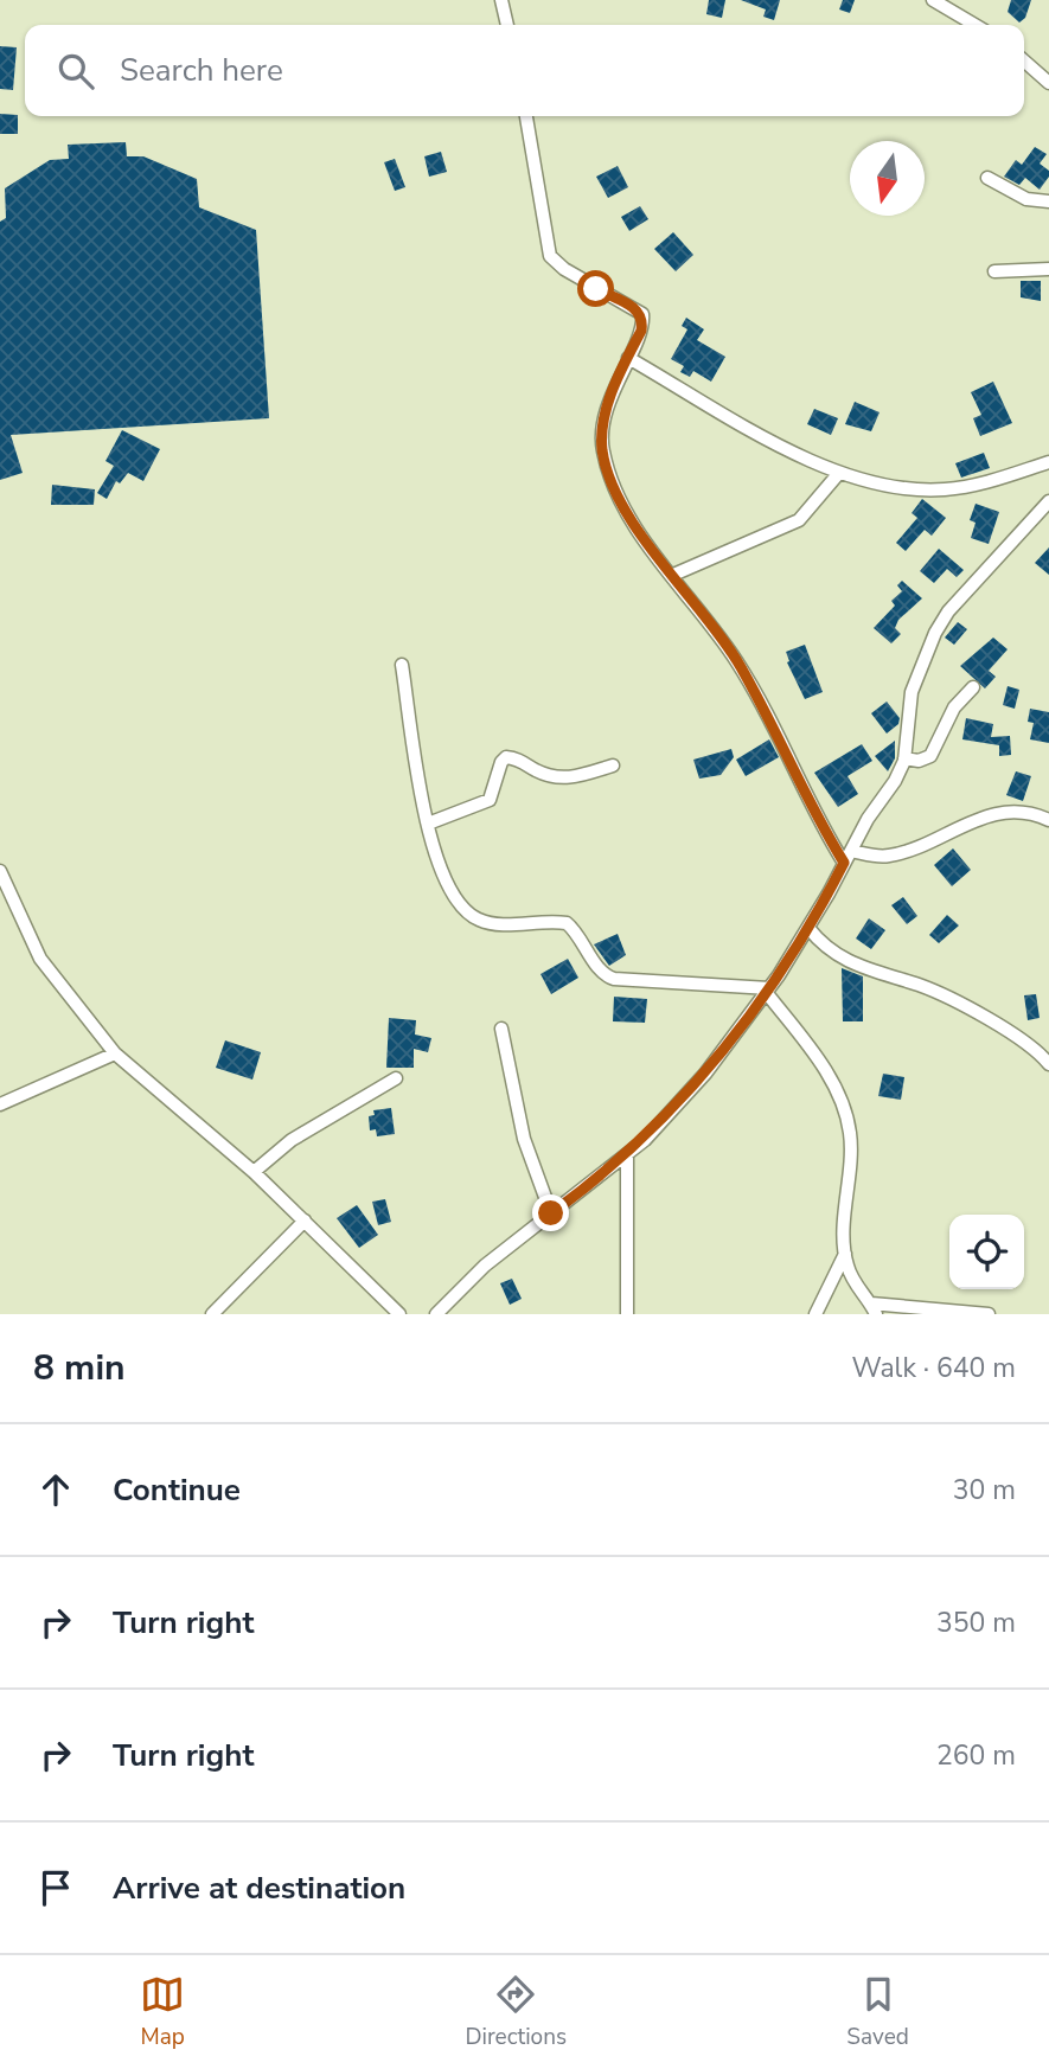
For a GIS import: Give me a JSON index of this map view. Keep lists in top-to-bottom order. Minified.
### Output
{"north":"bottom","page":{"search":"Search here","heading":["8 min","Walk · 640 m"],"list":[["Continue","30 m"],["Turn right","350 m"],["Turn right","260 m"],"Arrive at destination"],"nav":["Map","Directions","Saved"]}}
